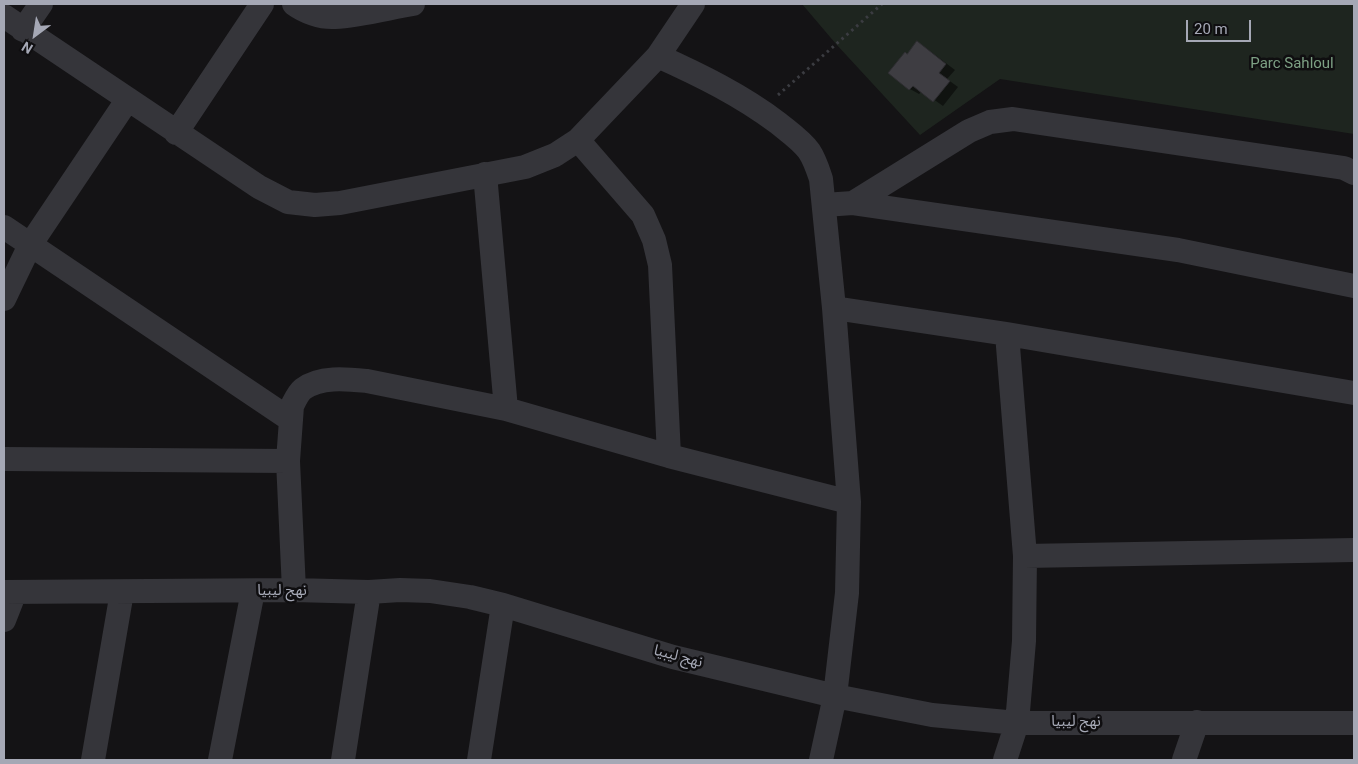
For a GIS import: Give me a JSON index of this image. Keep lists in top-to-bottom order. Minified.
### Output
{"streets":{"street":["نهج ليبيا"]},"parks":["Parc Sahloul"],"scale_bar":"20 m","north":"bottom left"}
